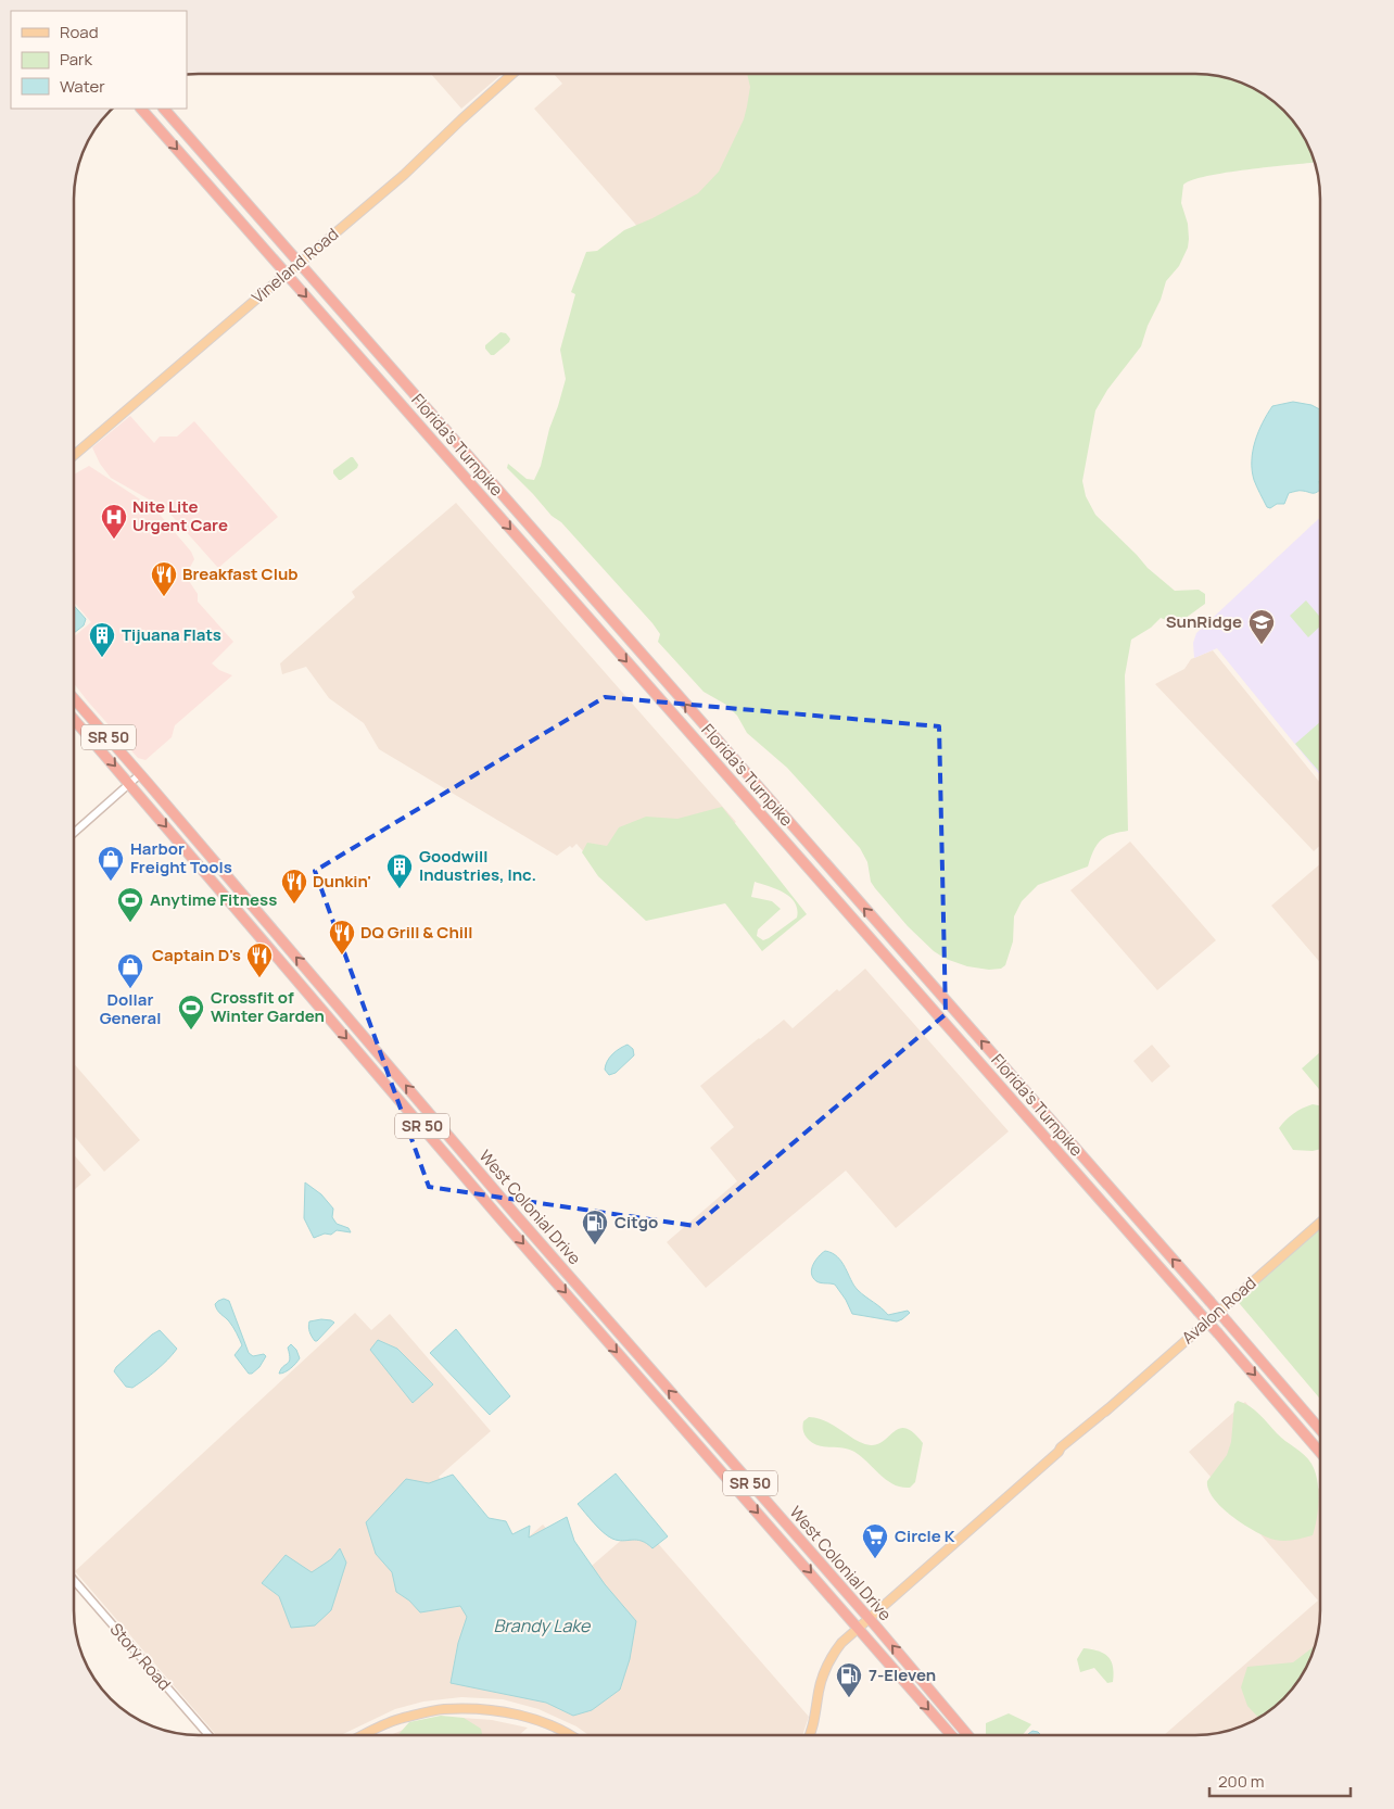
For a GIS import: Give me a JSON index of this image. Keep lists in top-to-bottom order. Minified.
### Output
{"streets":{"highway":["Florida's Turnpike","SR 50","West Colonial Drive"],"main road":["Vineland Road","Avalon Road"],"street":["Story Road"]},"crossings":[["West Colonial Drive","Avalon Road"]],"water":["Brandy Lake"],"places":{"hospital":["Nite Lite Urgent Care"],"restaurant":["Breakfast Club","Dunkin'","DQ Grill & Chill","Captain D's"],"school or university":["SunRidge"],"building":["Tijuana Flats","Goodwill Industries, Inc."],"shop":["Harbor Freight Tools","Dollar General"],"sports":["Anytime Fitness","Crossfit of Winter Garden"],"fuel station":["Citgo","7-Eleven"],"supermarket":["Circle K"]},"legend":["Road","Park","Water"],"scale_bar":"200 m"}
